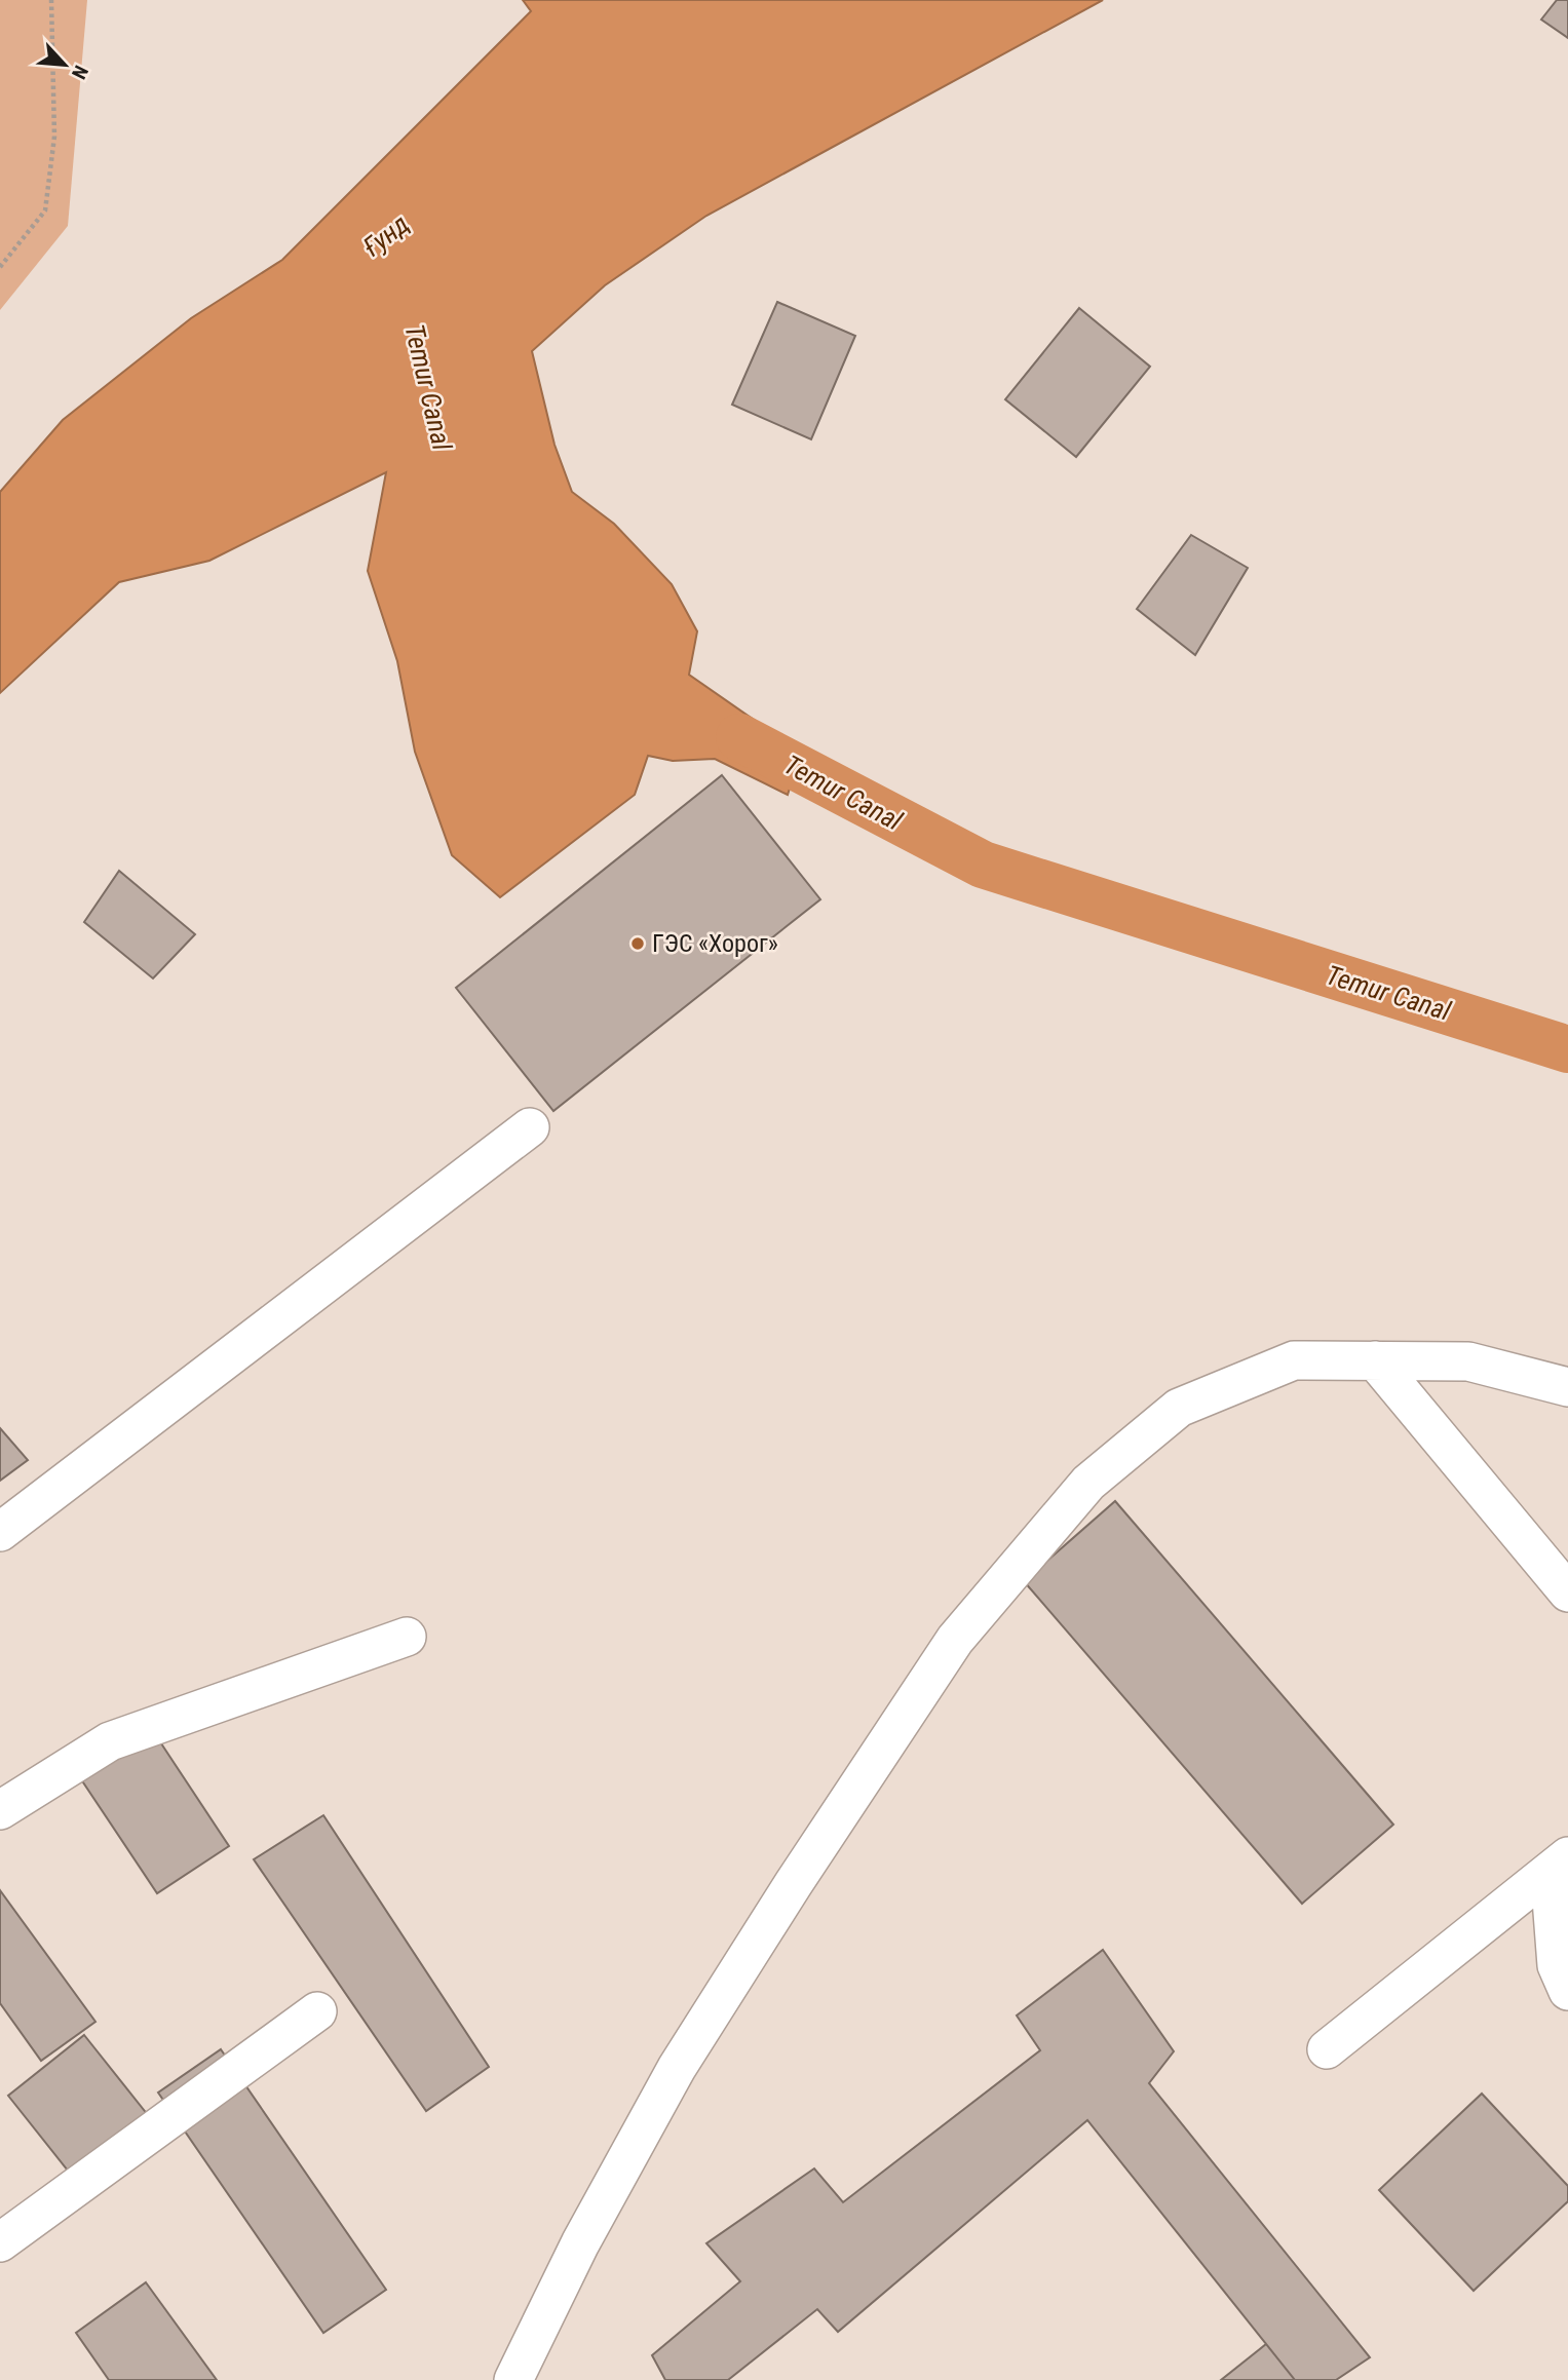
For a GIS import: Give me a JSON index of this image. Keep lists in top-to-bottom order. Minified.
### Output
{"water":["Ғунд","Temur Canal"],"places":["ГЭС «Хорог»"],"north":"bottom right"}
